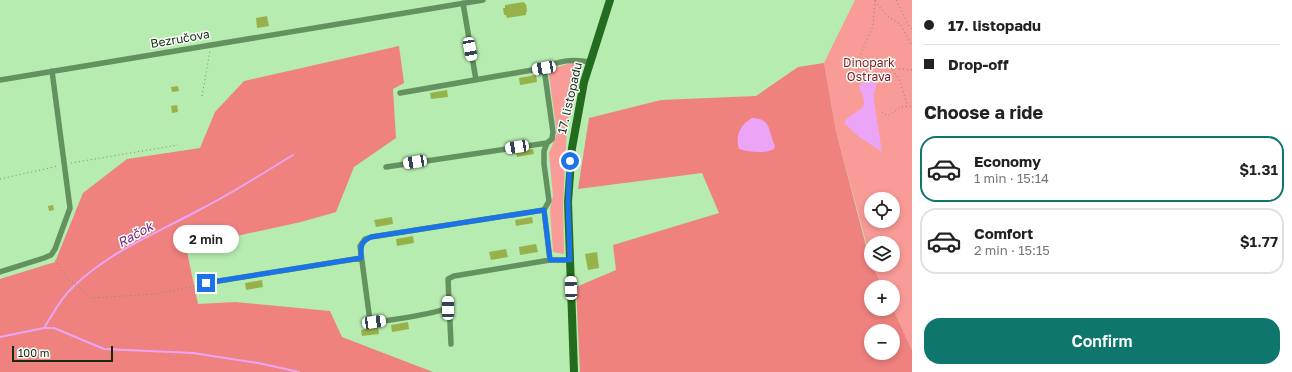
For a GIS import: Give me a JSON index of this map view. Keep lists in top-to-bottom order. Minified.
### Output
{"streets":{"main road":["17. listopadu"],"street":["Bezručova"]},"water":["Račok"],"parks":["Dinopark Ostrava"],"scale_bar":"100 m","page":{"banner":["17. listopadu","Drop-off"],"heading":"Choose a ride","list":[{"name":"Economy","note":"1 min · 15:14","value":"$1.31"},{"name":"Comfort","note":"2 min · 15:15","value":"$1.77"}],"map_buttons":["+","−"],"bubble":"2 min","buttons":"Confirm","scale":"100 m"}}
